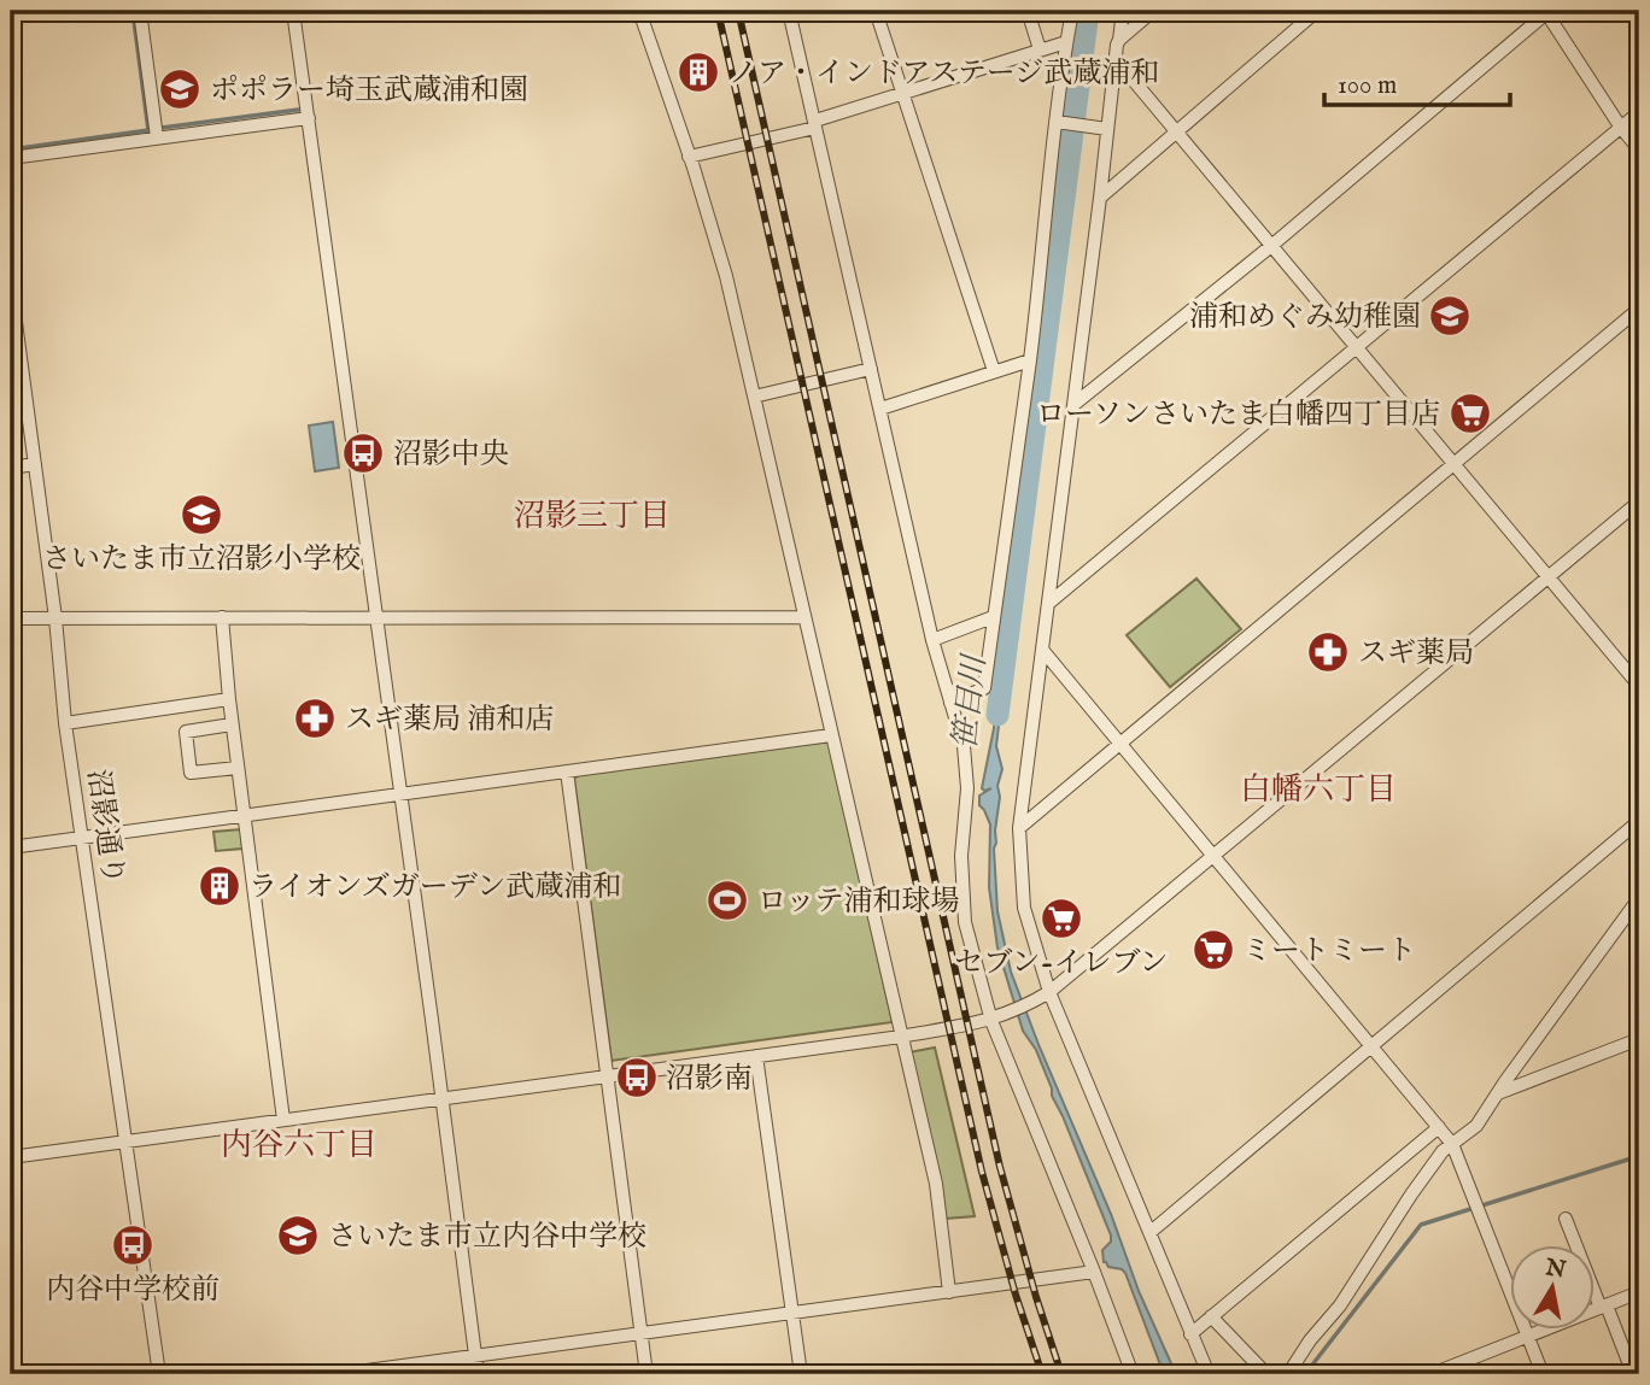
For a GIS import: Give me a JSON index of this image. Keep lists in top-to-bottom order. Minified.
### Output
{"streets":{"street":["沼影通り"]},"districts":["沼影三丁目","白幡六丁目","内谷六丁目"],"water":["笹目川"],"places":{"building":["ノア・インドアステージ武蔵浦和","ライオンズガーデン武蔵浦和"],"school or university":["ポポラー埼玉武蔵浦和園","浦和めぐみ幼稚園","さいたま市立沼影小学校","さいたま市立内谷中学校"],"supermarket":["ローソンさいたま白幡四丁目店","セブン-イレブン","ミートミート"],"bus stop":["沼影中央","沼影南","内谷中学校前"],"pharmacy":["スギ薬局","スギ薬局 浦和店"],"sports":["ロッテ浦和球場"]},"scale_bar":"100 m","north":"top"}
